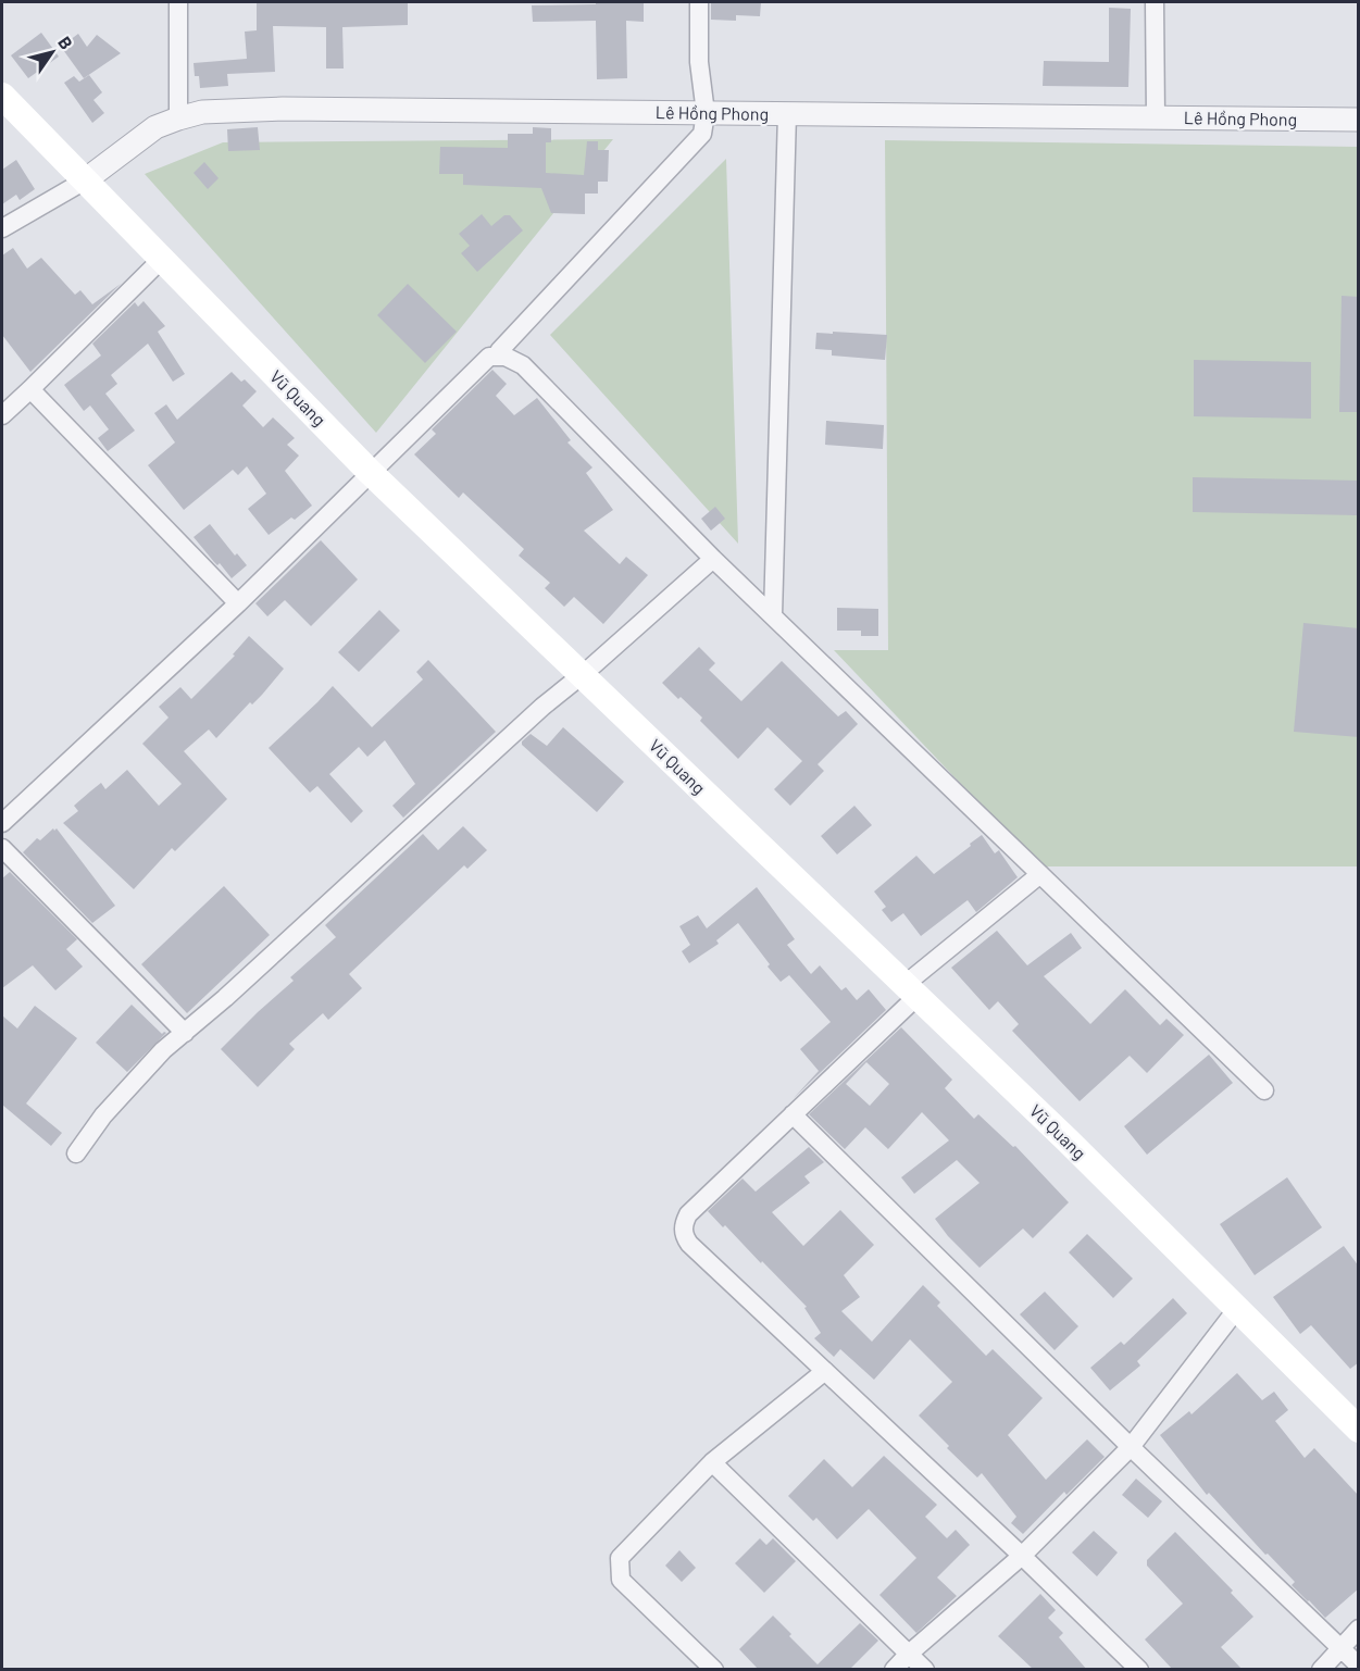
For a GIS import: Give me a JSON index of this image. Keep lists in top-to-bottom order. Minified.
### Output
{"streets":{"main road":["Vũ Quang"],"street":["Lê Hồng Phong"]},"crossings":[["Lê Hồng Phong","Vũ Quang"]],"north":"top right"}
